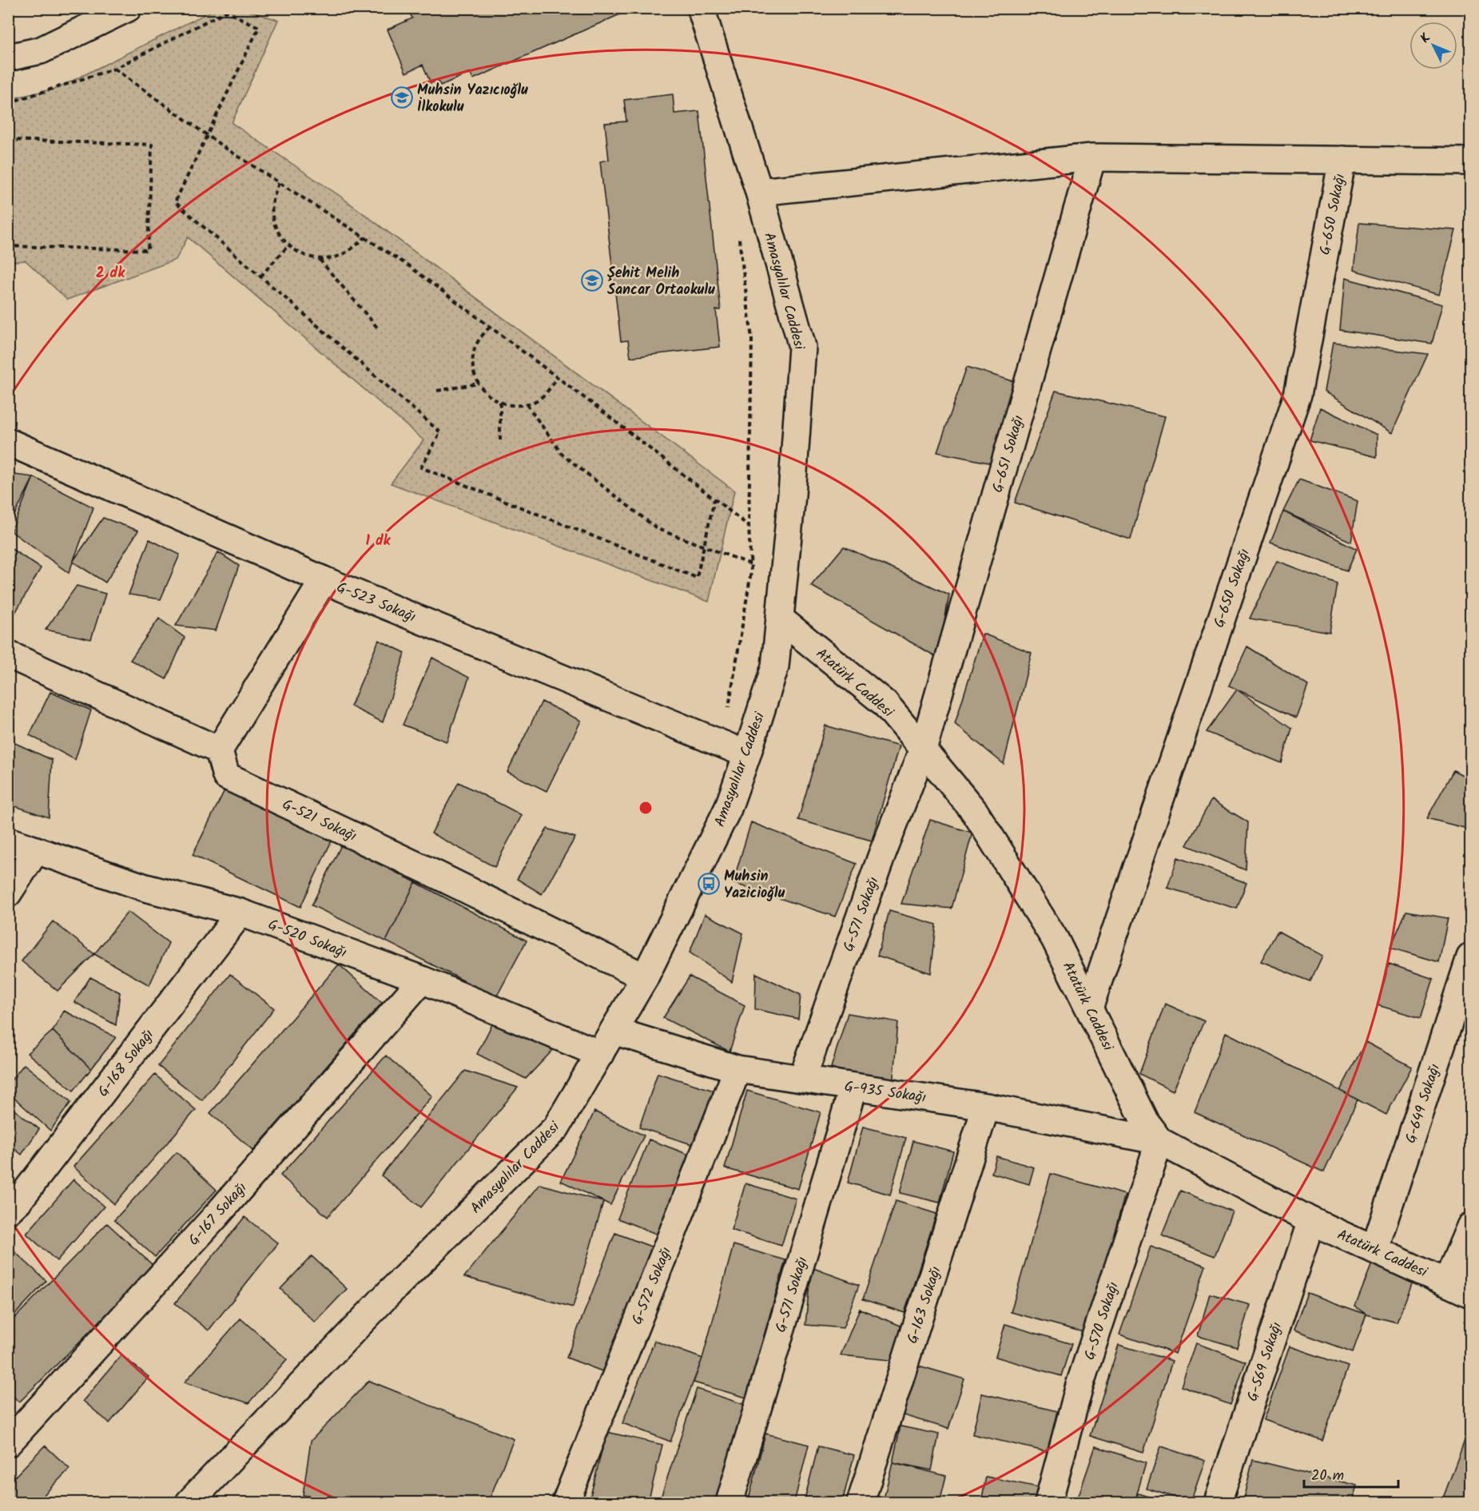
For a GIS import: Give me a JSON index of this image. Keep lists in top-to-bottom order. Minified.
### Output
{"streets":{"street":["G-650 Sokağı","Amasyalılar Caddesi","G-651 Sokağı","G-523 Sokağı","Atatürk Caddesi","G-521 Sokağı","G-571 Sokağı","G-520 Sokağı","G-168 Sokağı","G-935 Sokağı","G-649 Sokağı","G-167 Sokağı","G-572 Sokağı","G-163 Sokağı","G-570 Sokağı","G-569 Sokağı"]},"crossings":[["G-650 Sokağı","Atatürk Caddesi"],["Amasyalılar Caddesi","G-523 Sokağı"],["Amasyalılar Caddesi","Atatürk Caddesi"],["Amasyalılar Caddesi","G-521 Sokağı"],["Amasyalılar Caddesi","G-520 Sokağı"],["Amasyalılar Caddesi","G-935 Sokağı"],["G-651 Sokağı","Atatürk Caddesi"],["G-651 Sokağı","G-571 Sokağı"],["Atatürk Caddesi","G-571 Sokağı"],["Atatürk Caddesi","G-935 Sokağı"],["Atatürk Caddesi","G-649 Sokağı"],["Atatürk Caddesi","G-570 Sokağı"],["Atatürk Caddesi","G-569 Sokağı"],["G-571 Sokağı","G-935 Sokağı"],["G-520 Sokağı","G-168 Sokağı"],["G-520 Sokağı","G-167 Sokağı"],["G-935 Sokağı","G-572 Sokağı"],["G-935 Sokağı","G-163 Sokağı"],["G-935 Sokağı","G-570 Sokağı"]],"places":{"school or university":["Muhsin Yazıcıoğlu İlkokulu","Şehit Melih Sancar Ortaokulu"],"bus stop":["Muhsin Yazicioğlu"]},"scale_bar":"20 m","north":"top left","rings":["2 dk","1 dk"]}
